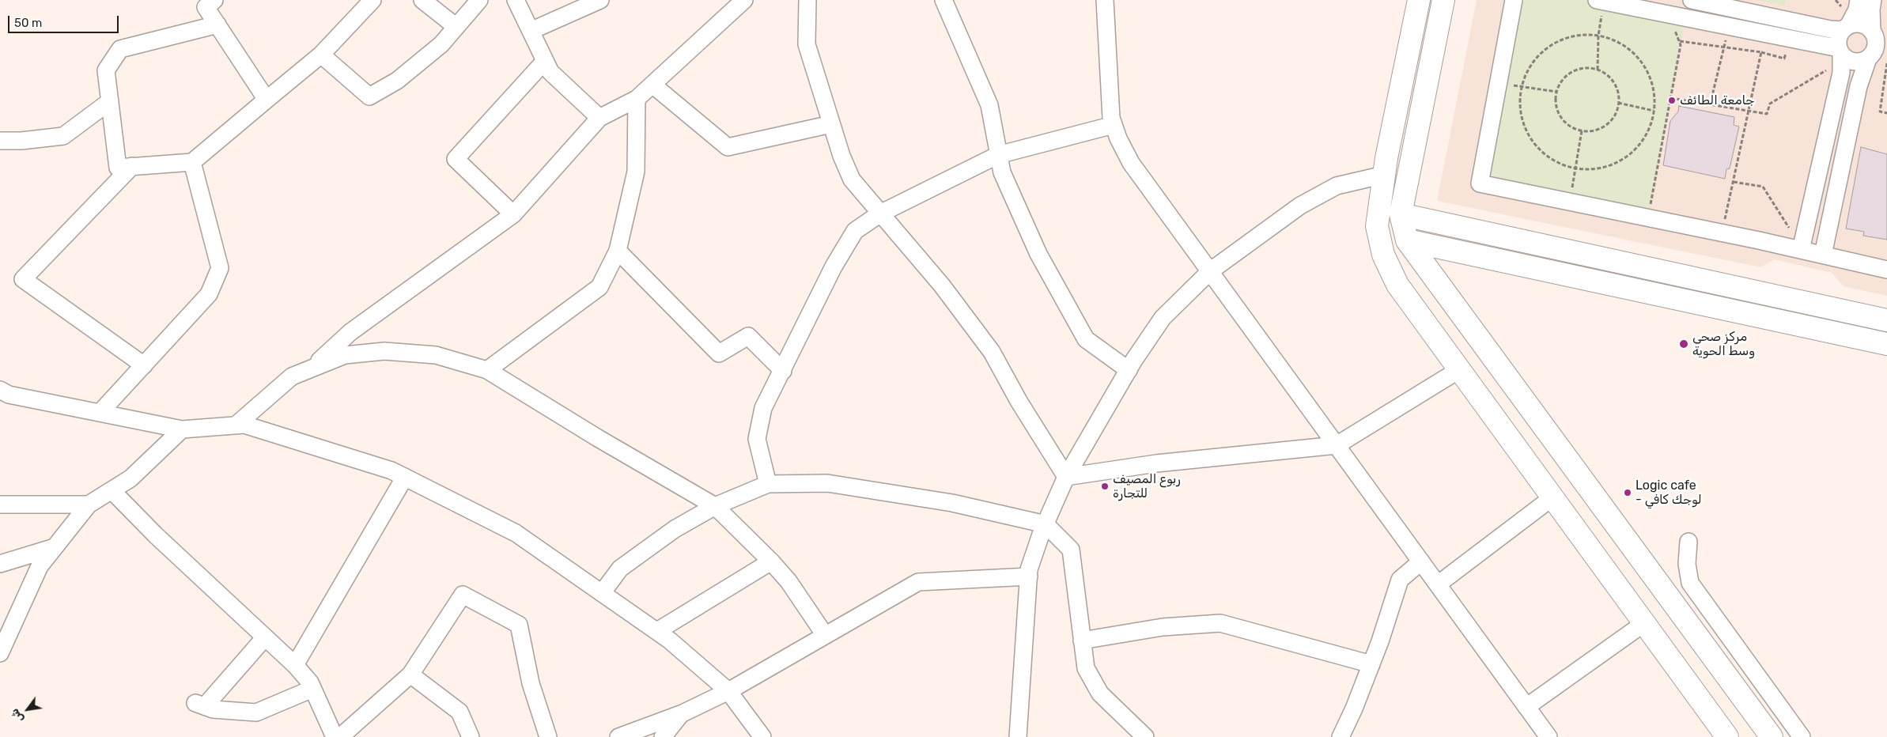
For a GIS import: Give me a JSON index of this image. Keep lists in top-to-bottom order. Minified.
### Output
{"places":["جامعة الطائف","مركز صحي وسط الحوية","ربوع المصيف للتجارة","Logic cafe - لوجك كافي"],"scale_bar":"50 m","north":"bottom left"}
